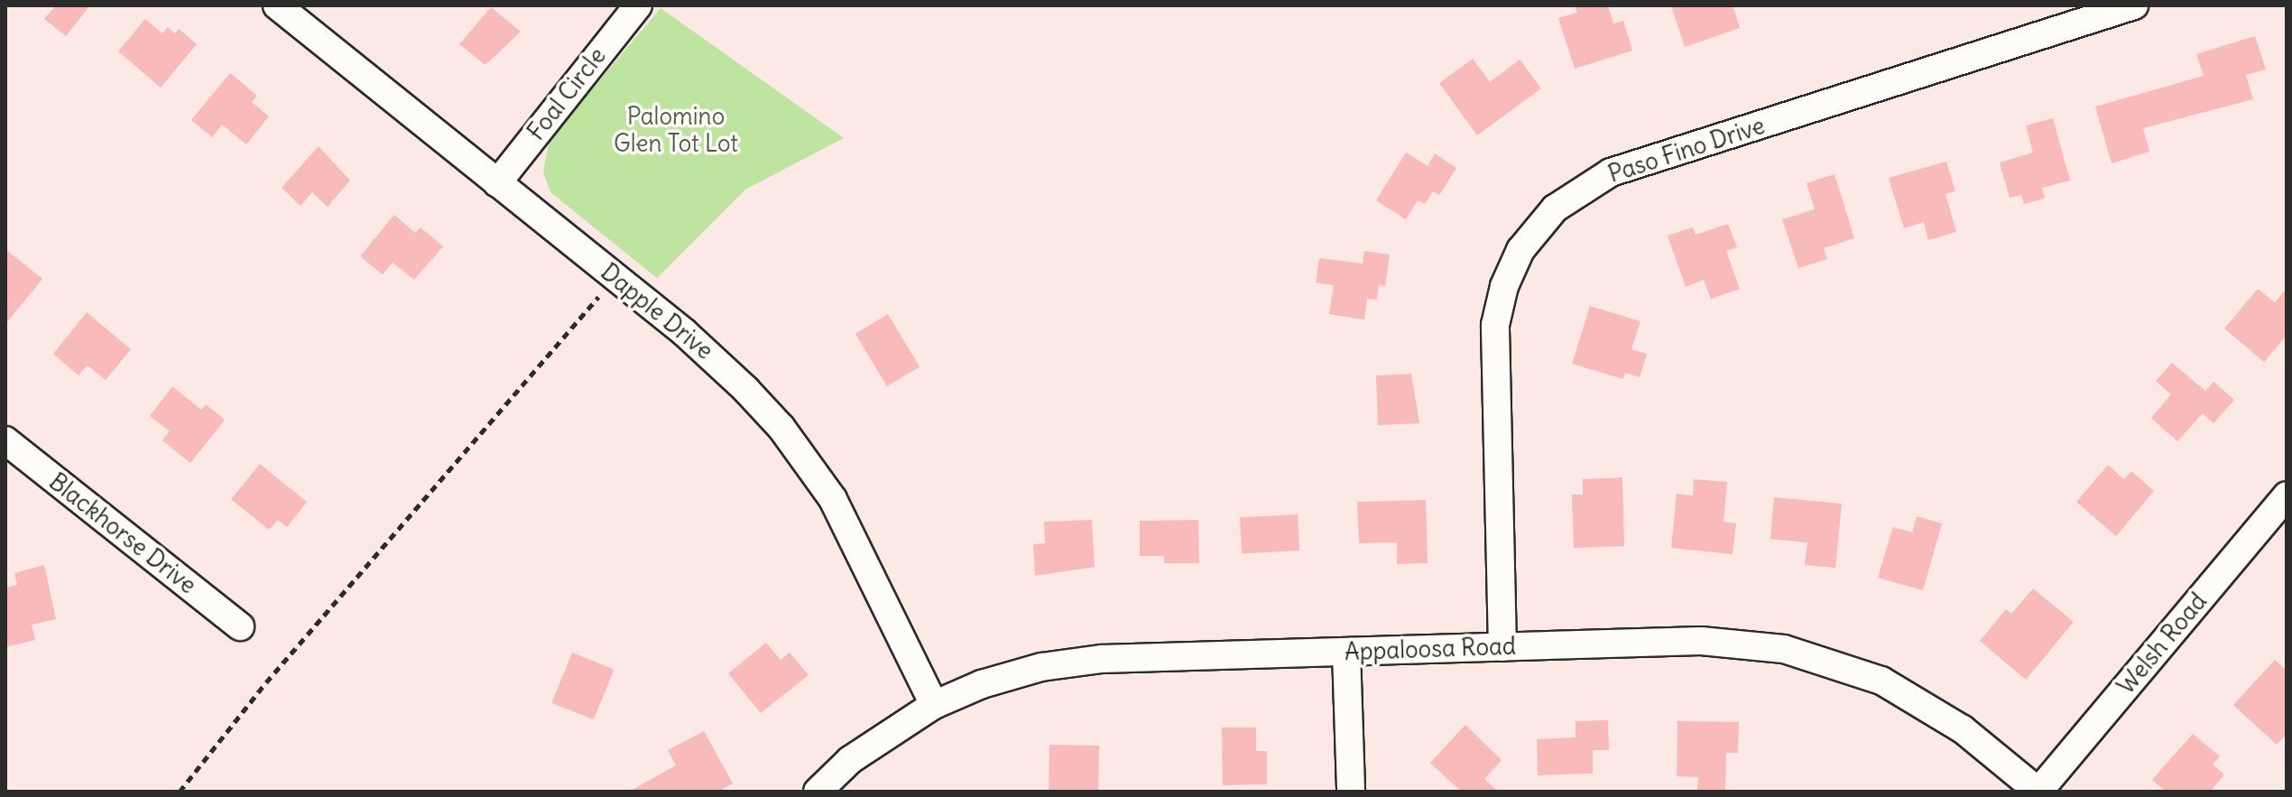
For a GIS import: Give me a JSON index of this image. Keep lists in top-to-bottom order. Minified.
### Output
{"streets":{"street":["Foal Circle","Paso Fino Drive","Dapple Drive","Blackhorse Drive","Welsh Road","Appaloosa Road"]},"crossings":[["Foal Circle","Dapple Drive"],["Paso Fino Drive","Appaloosa Road"],["Dapple Drive","Appaloosa Road"],["Welsh Road","Appaloosa Road"]],"parks":["Palomino Glen Tot Lot"]}
